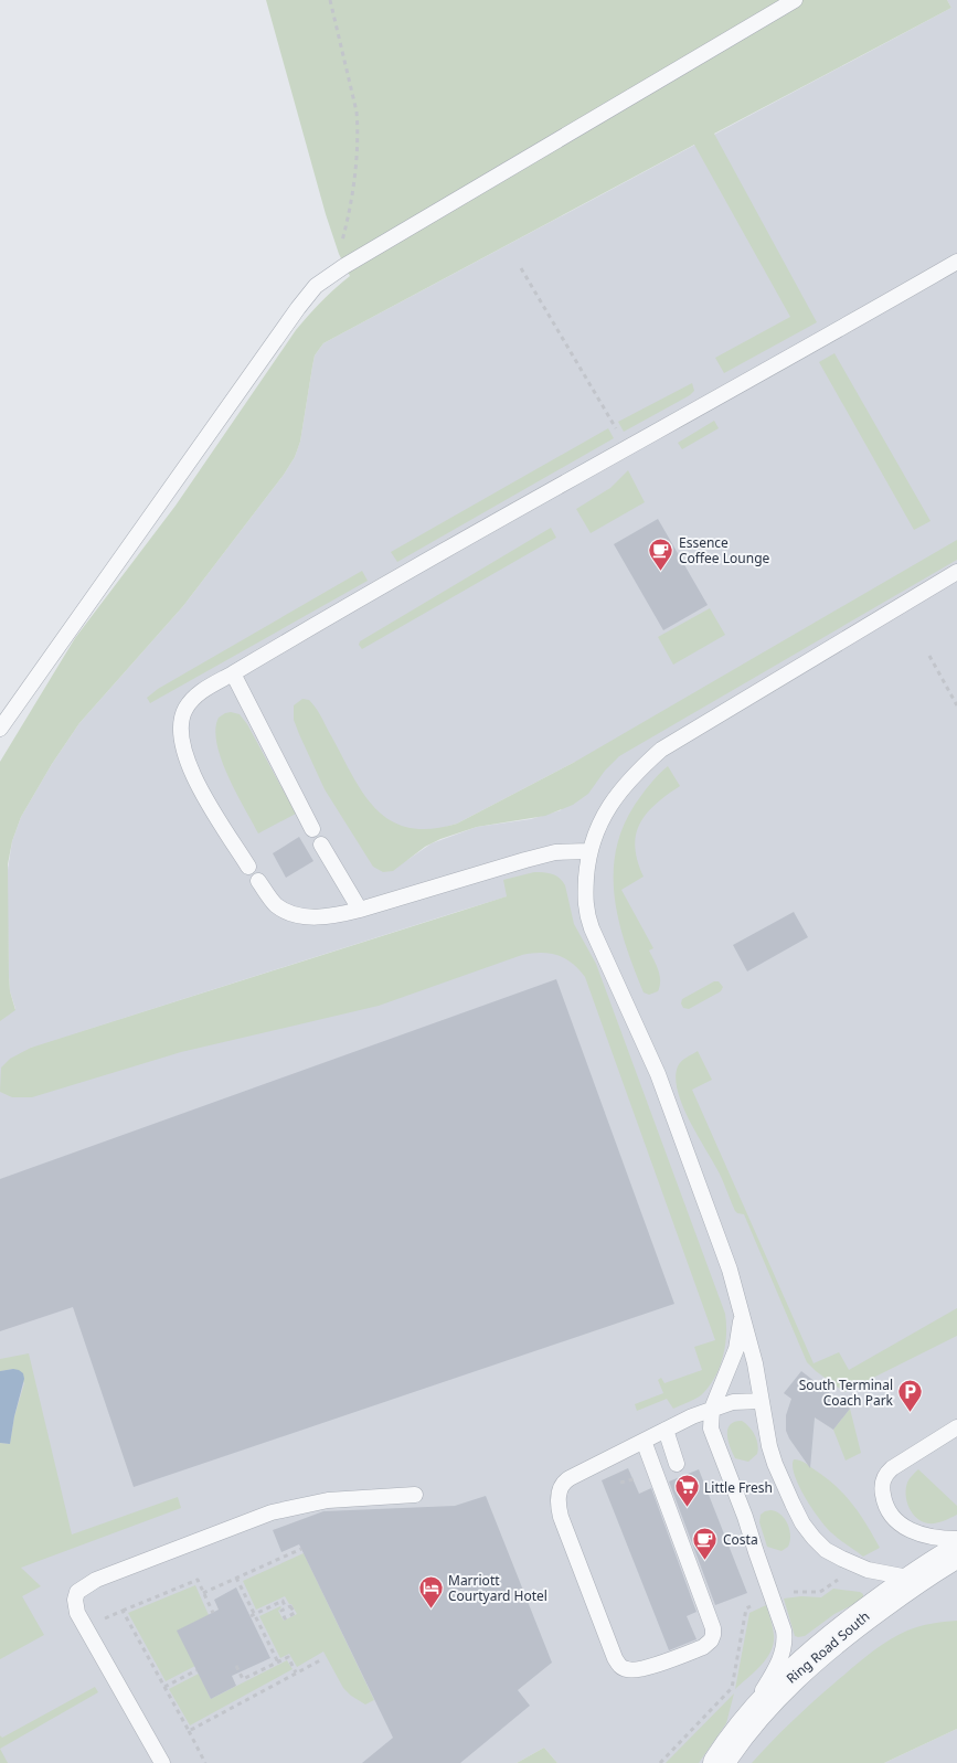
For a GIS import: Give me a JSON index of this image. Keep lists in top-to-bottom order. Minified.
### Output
{"streets":{"street":["Ring Road South"]},"places":{"cafe":["Essence Coffee Lounge","Costa"],"parking":["South Terminal Coach Park"],"supermarket":["Little Fresh"],"hotel":["Marriott Courtyard Hotel"]}}
